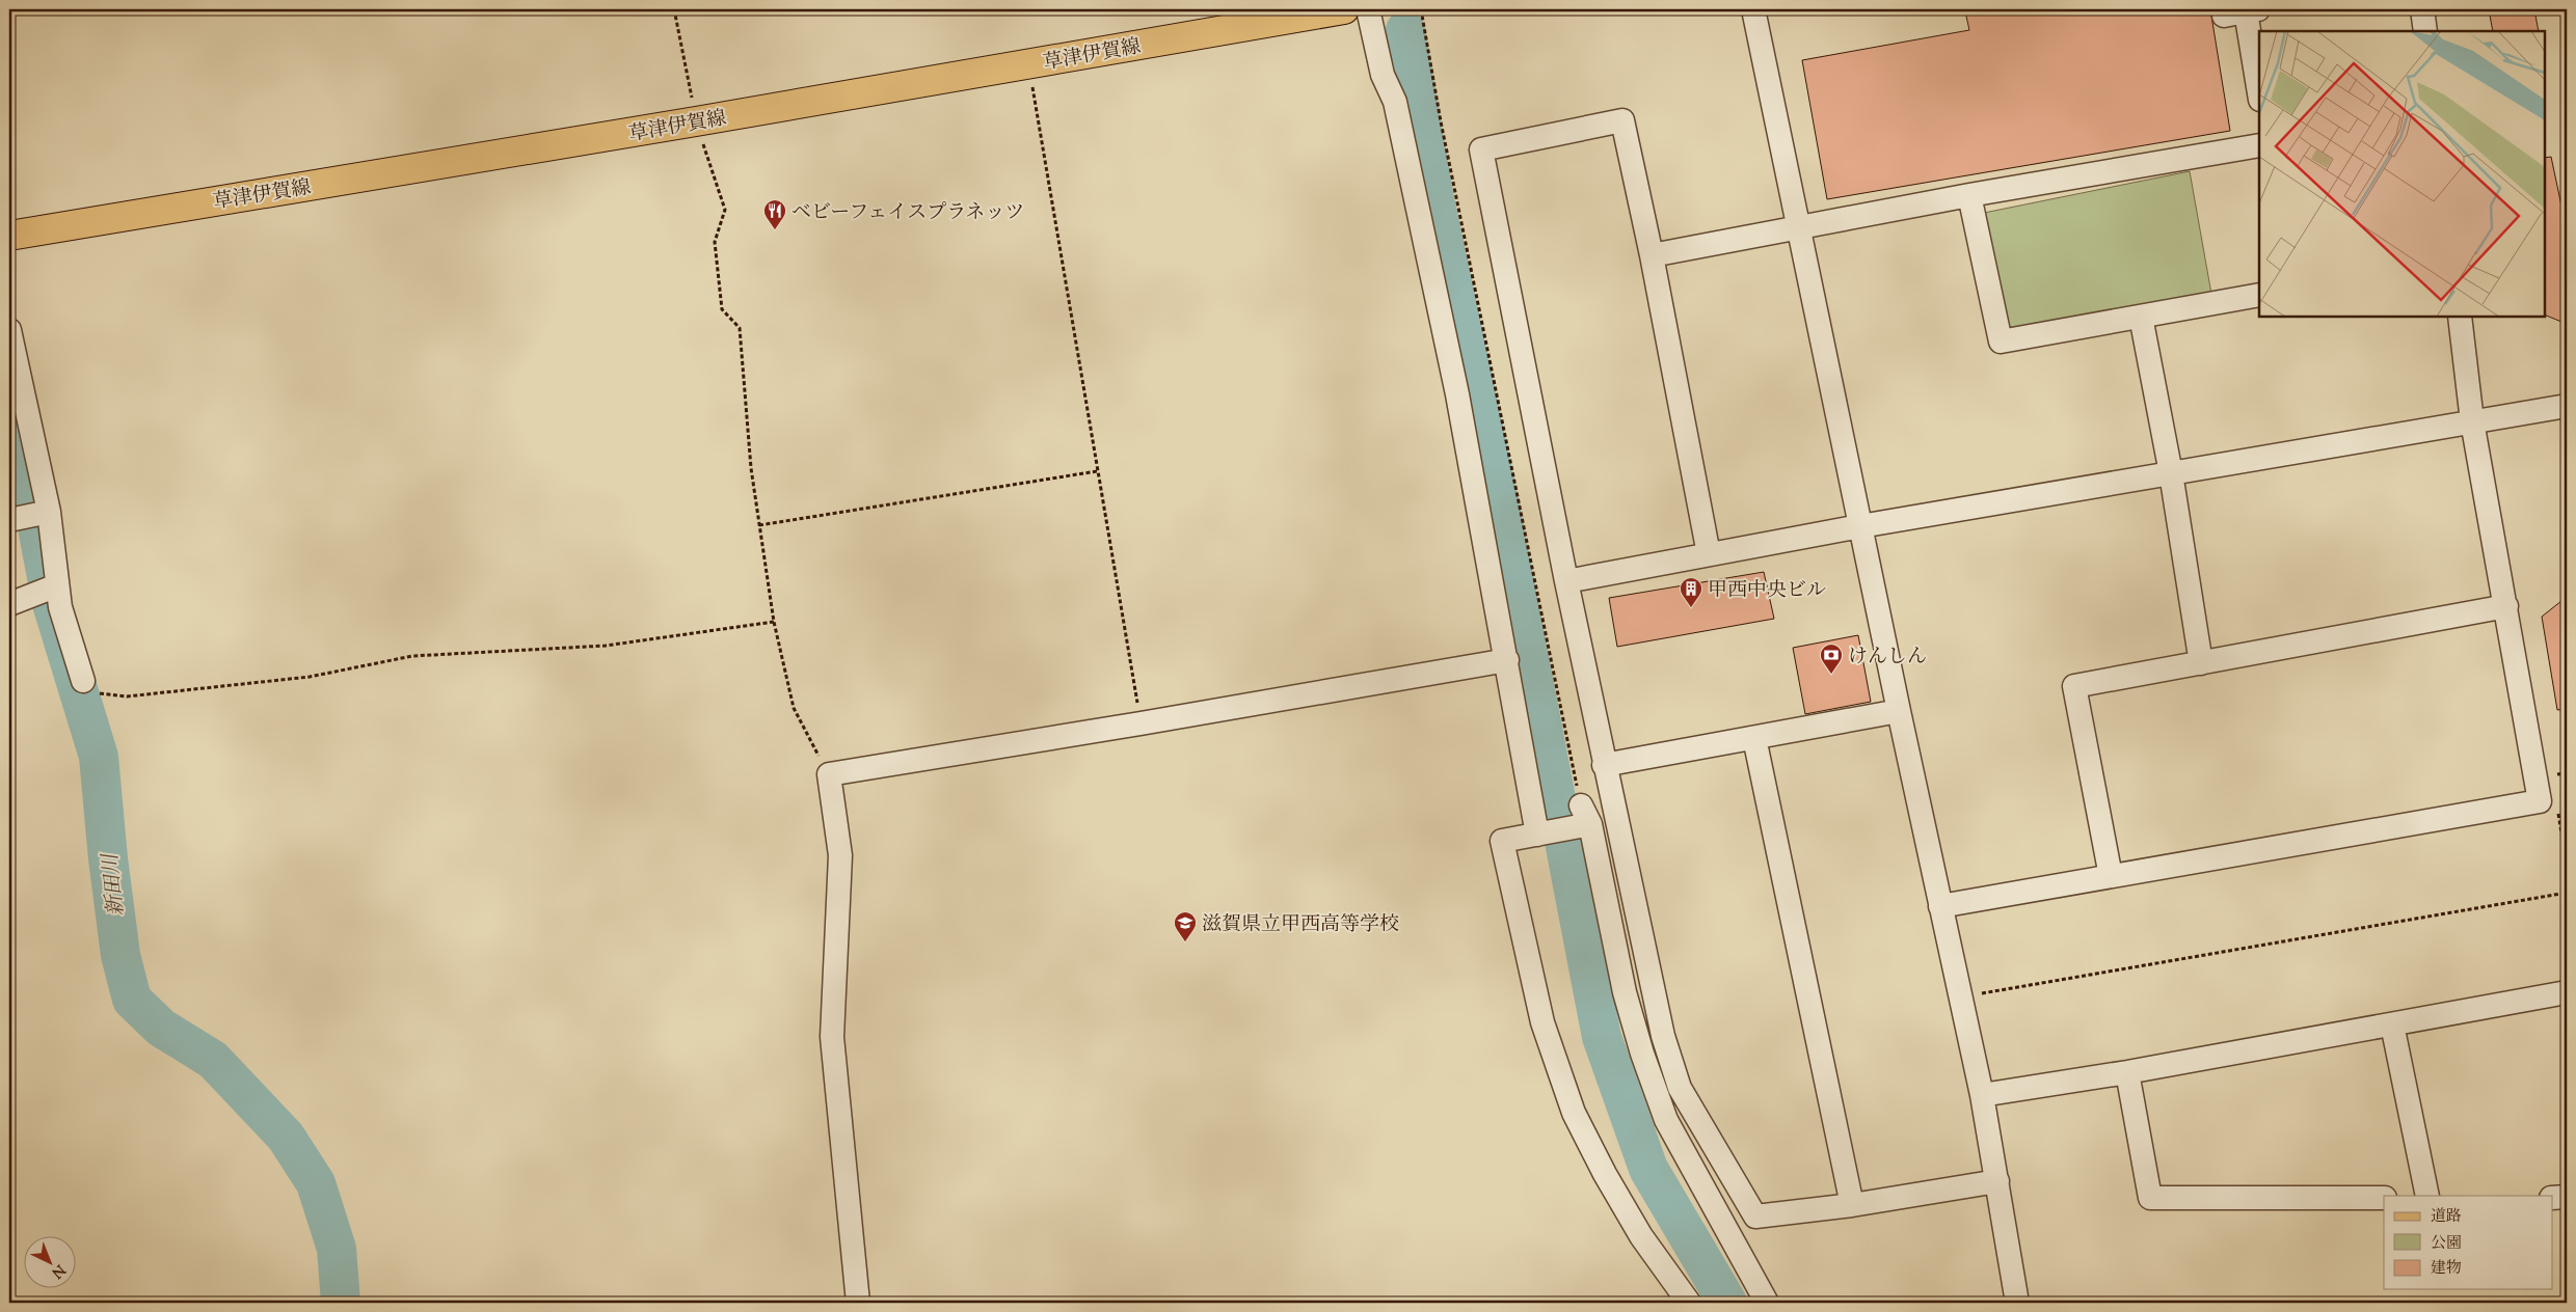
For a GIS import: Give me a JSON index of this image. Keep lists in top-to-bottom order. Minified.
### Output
{"streets":{"main road":["草津伊賀線"]},"water":["新田川"],"places":{"restaurant":["ベビーフェイスプラネッツ"],"building":["甲西中央ビル"],"bank":["けんしん"],"school or university":["滋賀県立甲西高等学校"]},"legend":["道路","公園","建物"],"north":"bottom right"}
